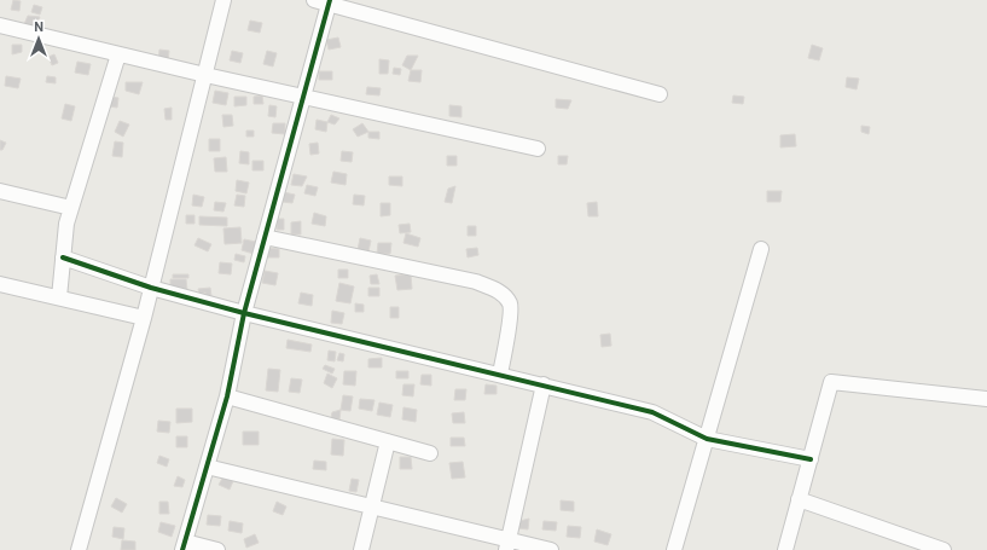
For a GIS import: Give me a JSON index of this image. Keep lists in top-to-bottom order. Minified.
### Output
{"north":"top"}
